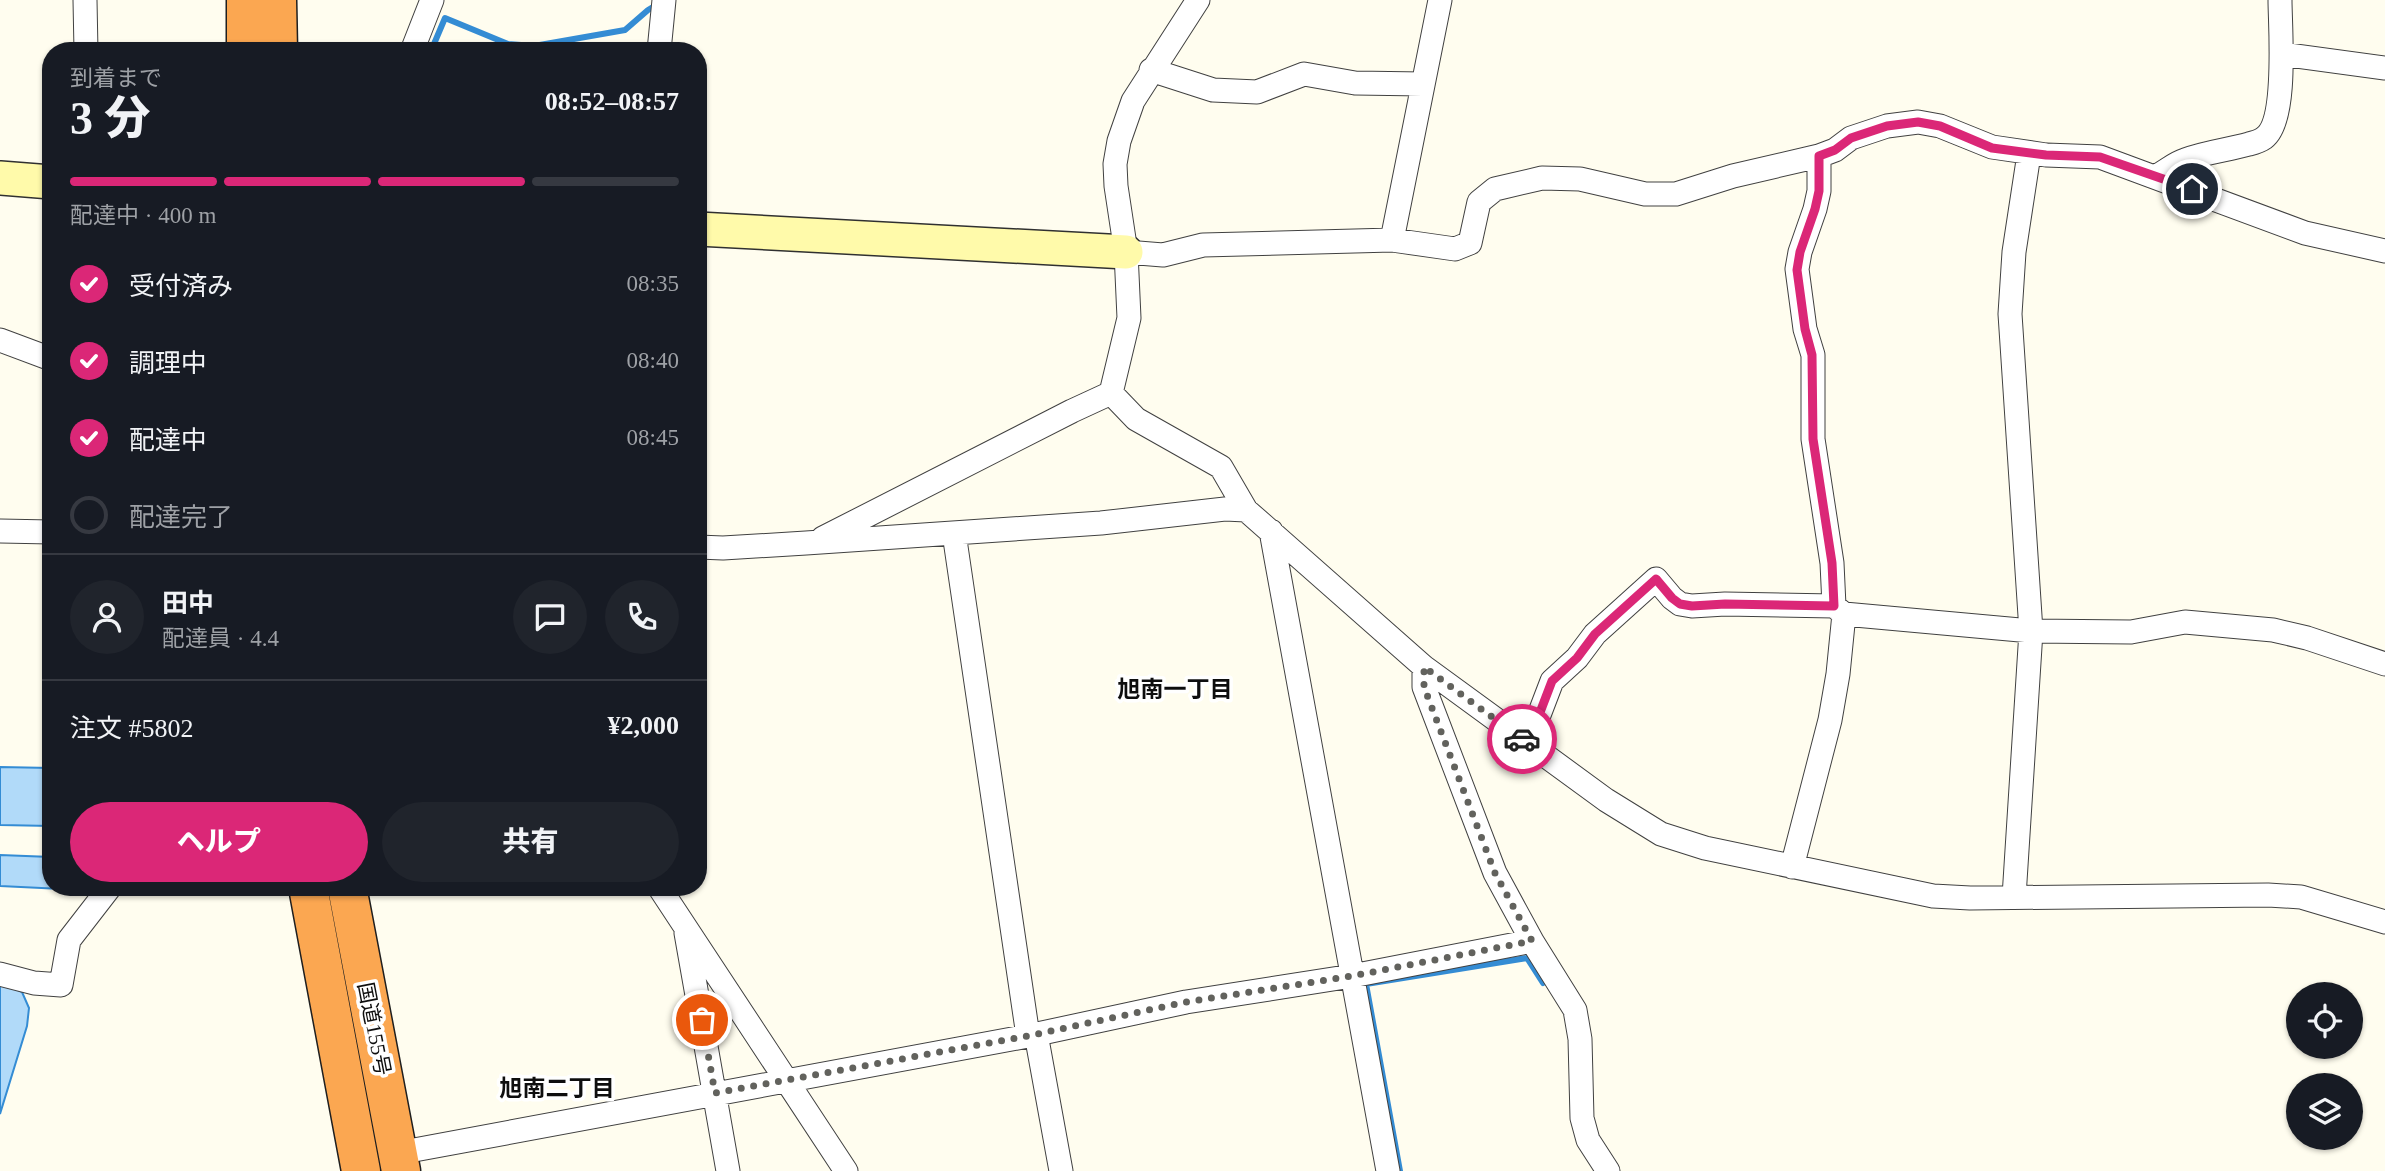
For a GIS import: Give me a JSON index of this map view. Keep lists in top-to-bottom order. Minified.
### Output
{"streets":{"highway":["国道155号"]},"districts":["旭南一丁目","旭南二丁目"],"page":{"heading":["3 分","到着まで","08:52–08:57"],"panel":["田中","配達員 · 4.4","注文 #5802","¥2,000"],"bar":"配達中 · 400 m","list":[["受付済み","08:35"],["調理中","08:40"],["配達中","08:45"],"配達完了"],"buttons":["ヘルプ","共有"]}}
